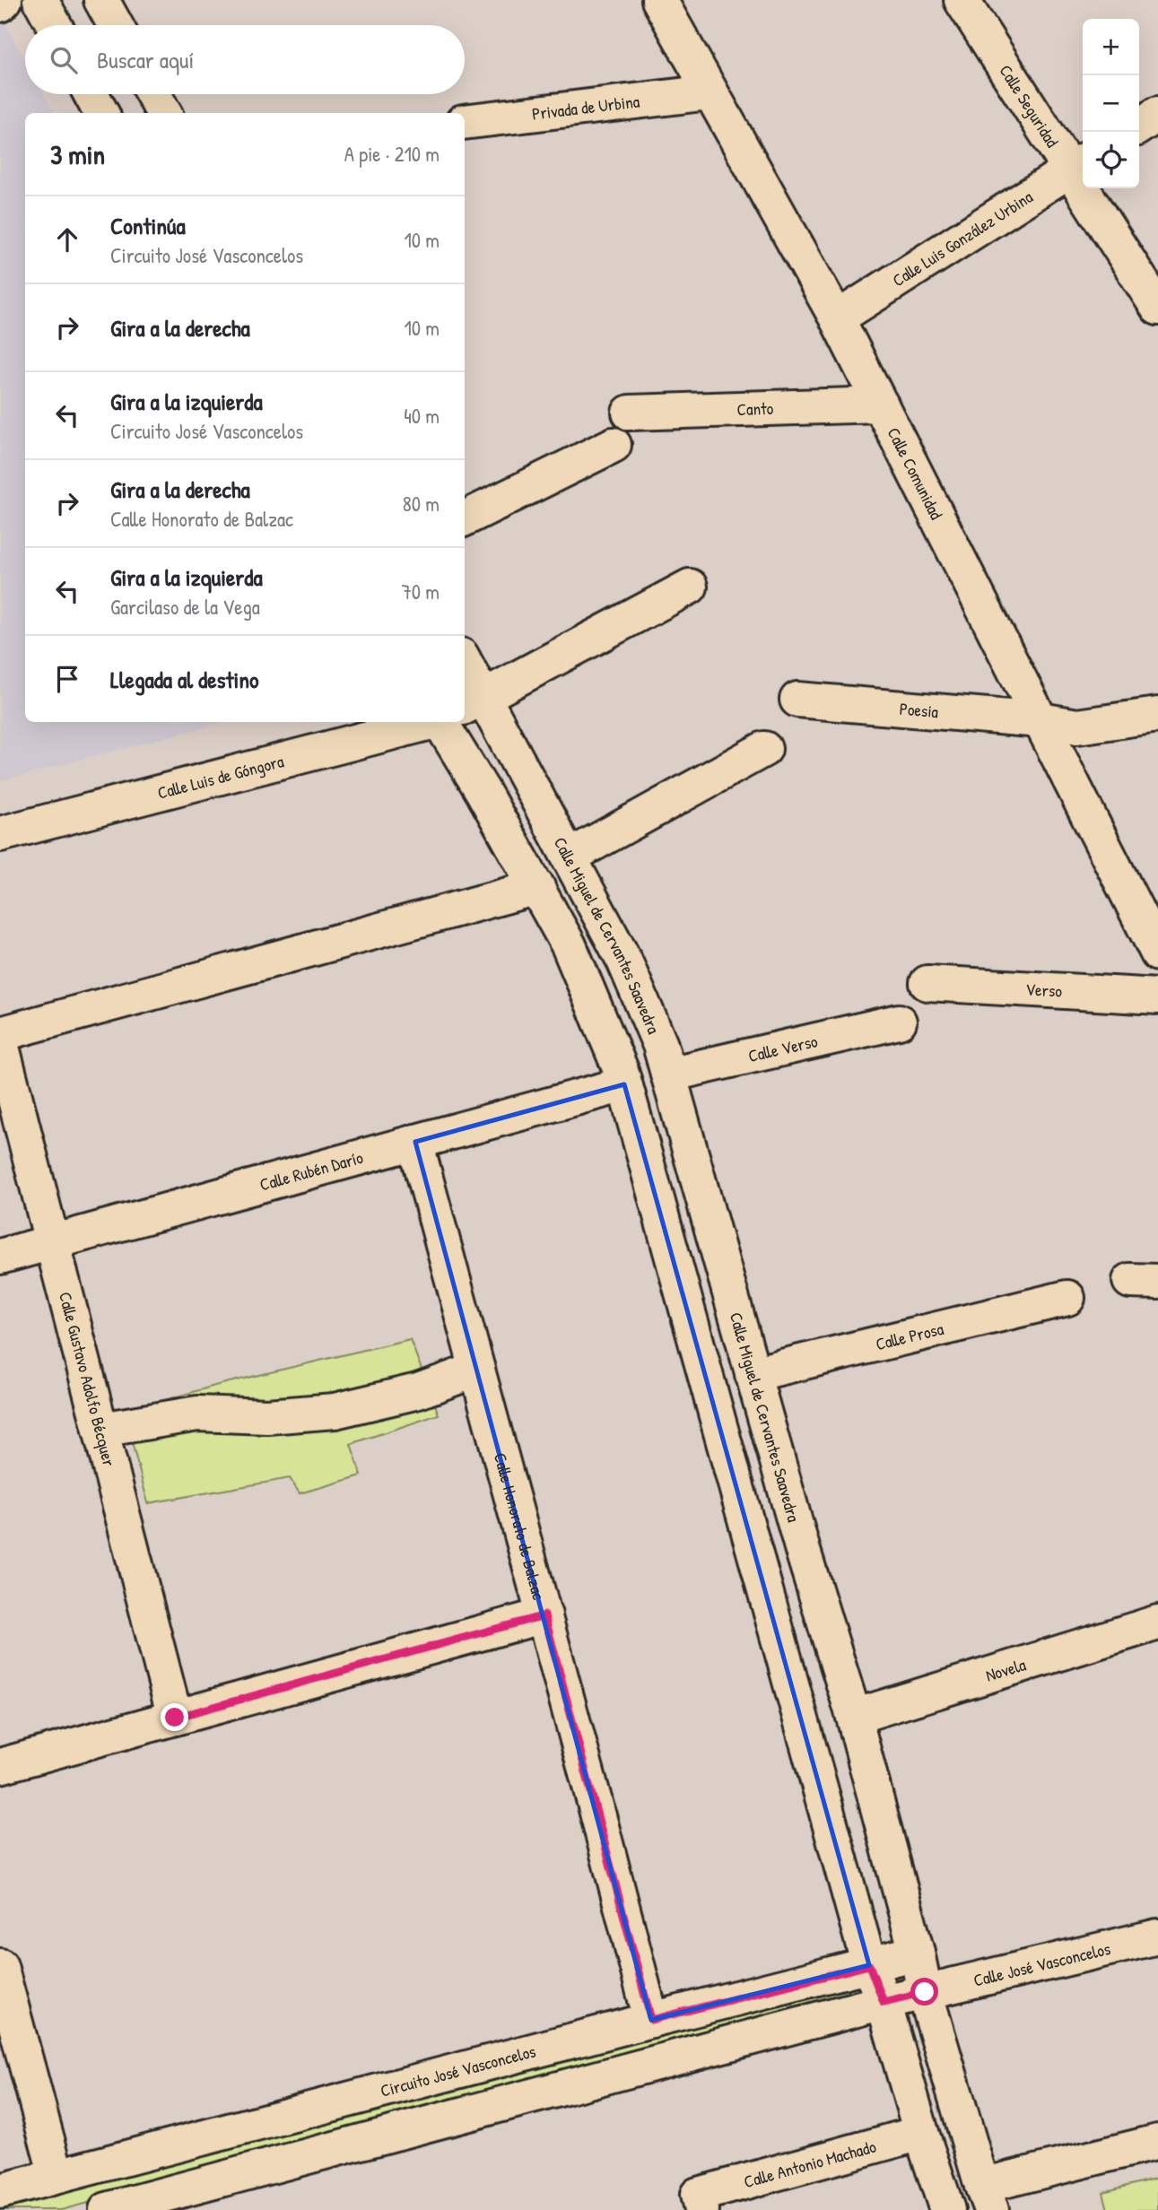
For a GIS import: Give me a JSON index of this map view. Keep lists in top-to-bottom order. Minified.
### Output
{"streets":{"street":["Privada de Urbina","Calle Seguridad","Calle Luis González Urbina","Canto","Calle Comunidad","Poesia","Calle Luis de Góngora","Calle Miguel de Cervantes Saavedra","Verso","Calle Verso","Calle Rubén Darío","Calle Prosa","Calle Gustavo Adolfo Bécquer","Calle Honorato de Balzac","Novela","Calle José Vasconcelos","Circuito José Vasconcelos","Calle Antonio Machado"]},"crossings":[["Privada de Urbina","Calle Comunidad"],["Calle Seguridad","Calle Luis González Urbina"],["Calle Luis González Urbina","Calle Comunidad"],["Canto","Calle Comunidad"],["Calle Comunidad","Poesia"],["Calle Miguel de Cervantes Saavedra","Calle Verso"],["Calle Miguel de Cervantes Saavedra","Calle Rubén Darío"],["Calle Miguel de Cervantes Saavedra","Calle Prosa"],["Calle Miguel de Cervantes Saavedra","Novela"],["Calle Miguel de Cervantes Saavedra","Calle José Vasconcelos"],["Calle Miguel de Cervantes Saavedra","Circuito José Vasconcelos"],["Calle Miguel de Cervantes Saavedra","Calle Antonio Machado"],["Calle Rubén Darío","Calle Gustavo Adolfo Bécquer"],["Calle Rubén Darío","Calle Honorato de Balzac"],["Calle Honorato de Balzac","Circuito José Vasconcelos"]],"page":{"map_buttons":["+","−"],"search":"Buscar aquí","heading":["3 min","A pie · 210 m"],"list":[["Continúa","Circuito José Vasconcelos","10 m"],["Gira a la derecha","10 m"],["Gira a la izquierda","Circuito José Vasconcelos","40 m"],["Gira a la derecha","Calle Honorato de Balzac","80 m"],["Gira a la izquierda","Garcilaso de la Vega","70 m"],"Llegada al destino"]}}
